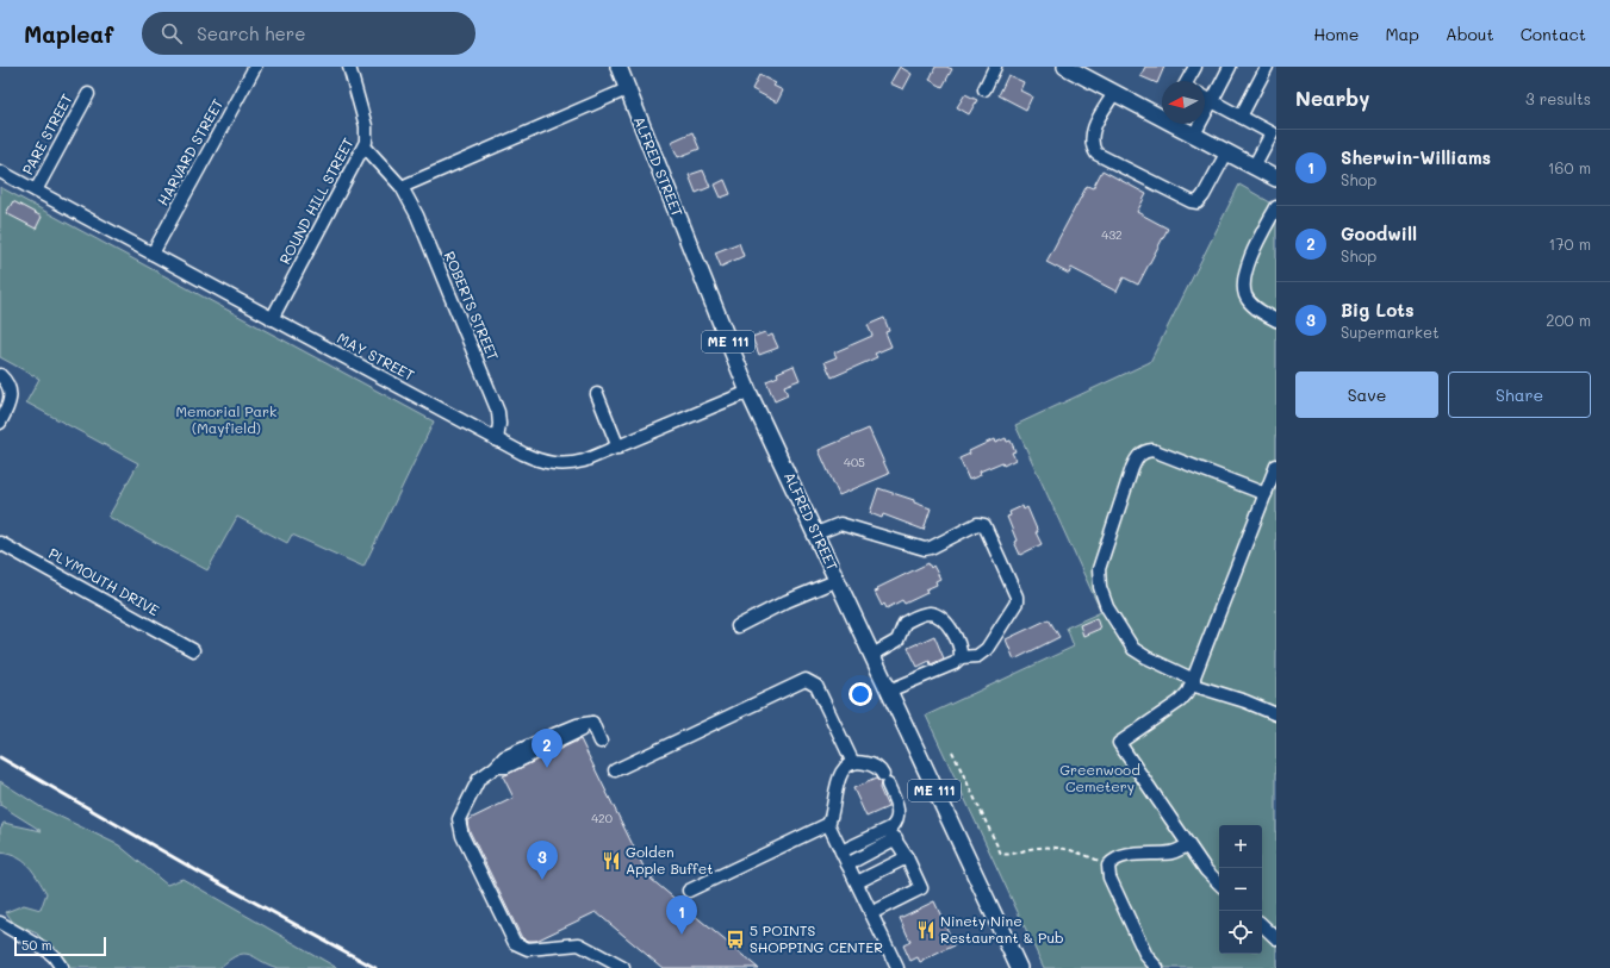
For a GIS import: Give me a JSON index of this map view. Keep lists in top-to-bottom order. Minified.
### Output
{"streets":{"main road":["ALFRED STREET","ME 111"],"street":["PARE STREET","HARVARD STREET","ROUND HILL STREET","ROBERTS STREET","MAY STREET","PLYMOUTH DRIVE"]},"crossings":[["PARE STREET","MAY STREET"],["HARVARD STREET","MAY STREET"],["ALFRED STREET","MAY STREET"],["ROUND HILL STREET","ROBERTS STREET"],["ROUND HILL STREET","MAY STREET"],["ROBERTS STREET","MAY STREET"]],"parks":["Memorial Park (Mayfield)","Greenwood Cemetery"],"places":{"restaurant":["Golden Apple Buffet","Ninety Nine Restaurant & Pub"],"bus stop":["5 POINTS SHOPPING CENTER"]},"house_numbers":["432","405","420"],"scale_bar":"50 m","north":"left","page":{"header":"Mapleaf","search":"Search here","nav":["Home","Map","About","Contact"],"heading":["Nearby","3 results"],"list":[{"mark":"1","name":"Sherwin-Williams","note":"Shop","value":"160 m"},{"mark":"2","name":"Goodwill","note":"Shop","value":"170 m"},{"mark":"3","name":"Big Lots","note":"Supermarket","value":"200 m"}],"buttons":["Save","Share"],"pins":["2","3","1"],"map_buttons":["+","−"],"scale":"50 m"}}
